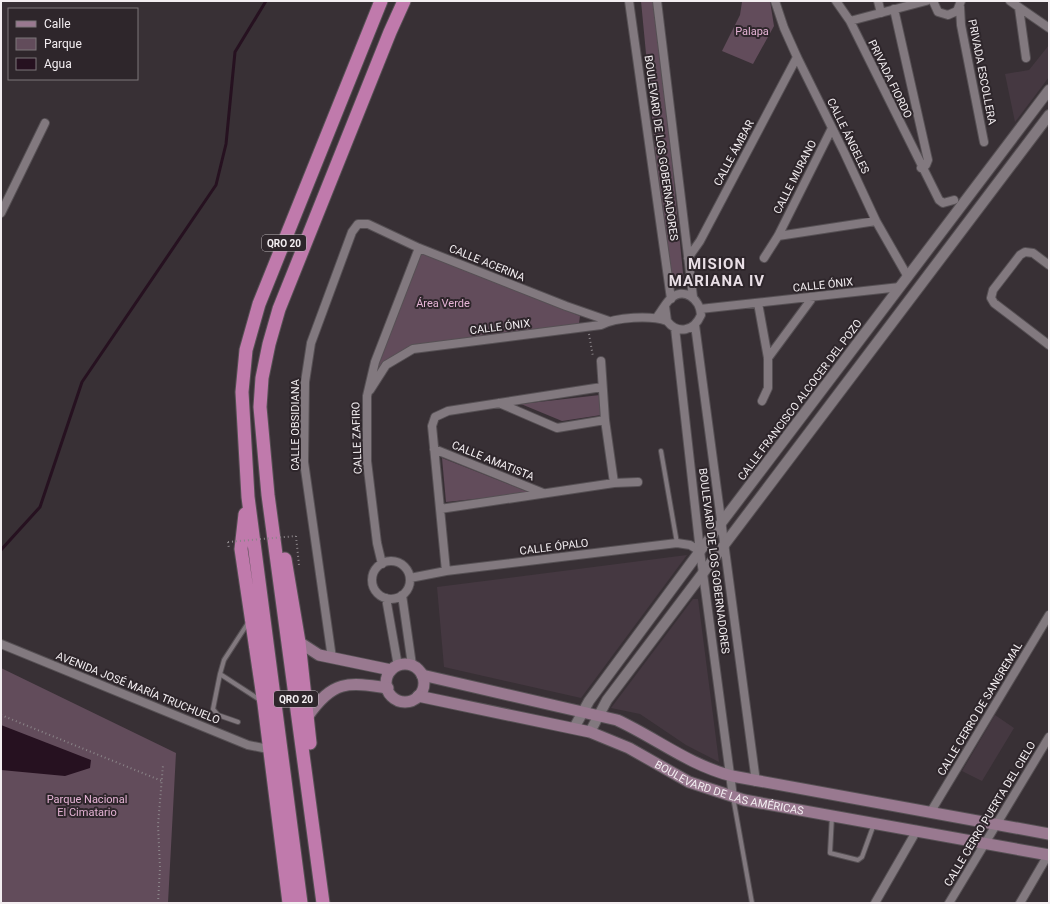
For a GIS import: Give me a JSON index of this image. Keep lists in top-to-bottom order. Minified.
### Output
{"streets":{"highway":["QRO 20"],"main road":["BOULEVARD DE LAS AMÉRICAS"],"street":["PRIVADA ESCOLLERA","PRIVADA FIORDO","CALLE ÁNGELES","BOULEVARD DE LOS GOBERNADORES","CALLE ÁMBAR","CALLE MURANO","CALLE ACERINA","CALLE ÓNIX","CALLE FRANCISCO ALCOCER DEL POZO","CALLE OBSIDIANA","CALLE ZAFIRO","CALLE AMATISTA","CALLE ÓPALO","AVENIDA JOSÉ MARÍA TRUCHUELO","CALLE CERRO DE SANGREMAL","CALLE CERRO PUERTA DEL CIELO"]},"crossings":[["CALLE ÁNGELES","CALLE ÁMBAR"],["CALLE ÁNGELES","CALLE MURANO"],["CALLE ÁNGELES","CALLE FRANCISCO ALCOCER DEL POZO"],["BOULEVARD DE LOS GOBERNADORES","CALLE ÁMBAR"],["BOULEVARD DE LOS GOBERNADORES","CALLE ÓNIX"],["BOULEVARD DE LOS GOBERNADORES","CALLE FRANCISCO ALCOCER DEL POZO"],["BOULEVARD DE LOS GOBERNADORES","CALLE ÓPALO"],["BOULEVARD DE LOS GOBERNADORES","BOULEVARD DE LAS AMÉRICAS"],["CALLE ACERINA","CALLE ÓNIX"],["CALLE ACERINA","CALLE OBSIDIANA"],["CALLE ACERINA","CALLE ZAFIRO"],["CALLE ÓNIX","CALLE FRANCISCO ALCOCER DEL POZO"],["CALLE ÓNIX","CALLE ZAFIRO"],["CALLE FRANCISCO ALCOCER DEL POZO","CALLE ÓPALO"],["CALLE FRANCISCO ALCOCER DEL POZO","BOULEVARD DE LAS AMÉRICAS"],["CALLE ZAFIRO","CALLE ÓPALO"],["CALLE AMATISTA","CALLE ÓPALO"],["CALLE CERRO DE SANGREMAL","BOULEVARD DE LAS AMÉRICAS"],["BOULEVARD DE LAS AMÉRICAS","CALLE CERRO PUERTA DEL CIELO"]],"districts":["MISION MARIANA IV"],"parks":["Palapa","Área Verde","Parque Nacional El Cimatario"],"legend":["Calle","Parque","Agua"]}
